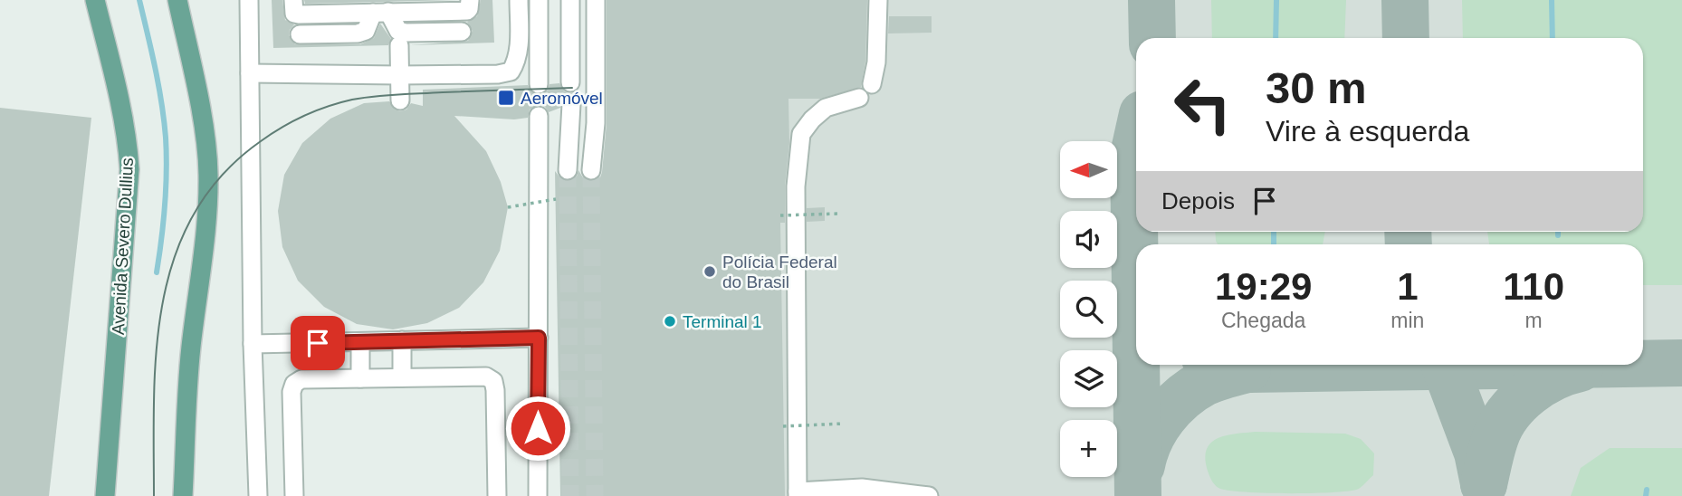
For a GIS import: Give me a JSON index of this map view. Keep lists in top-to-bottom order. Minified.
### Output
{"streets":{"main road":["Avenida Severo Dullius"]},"places":{"transit":["Aeromóvel"],"other":["Polícia Federal do Brasil","Terminal 1"]},"north":"left","page":{"turn":["30 m","Vire à esquerda"],"map_buttons":"+","then":"Depois","eta":["19:29","Chegada","1","min","110","m"]}}
